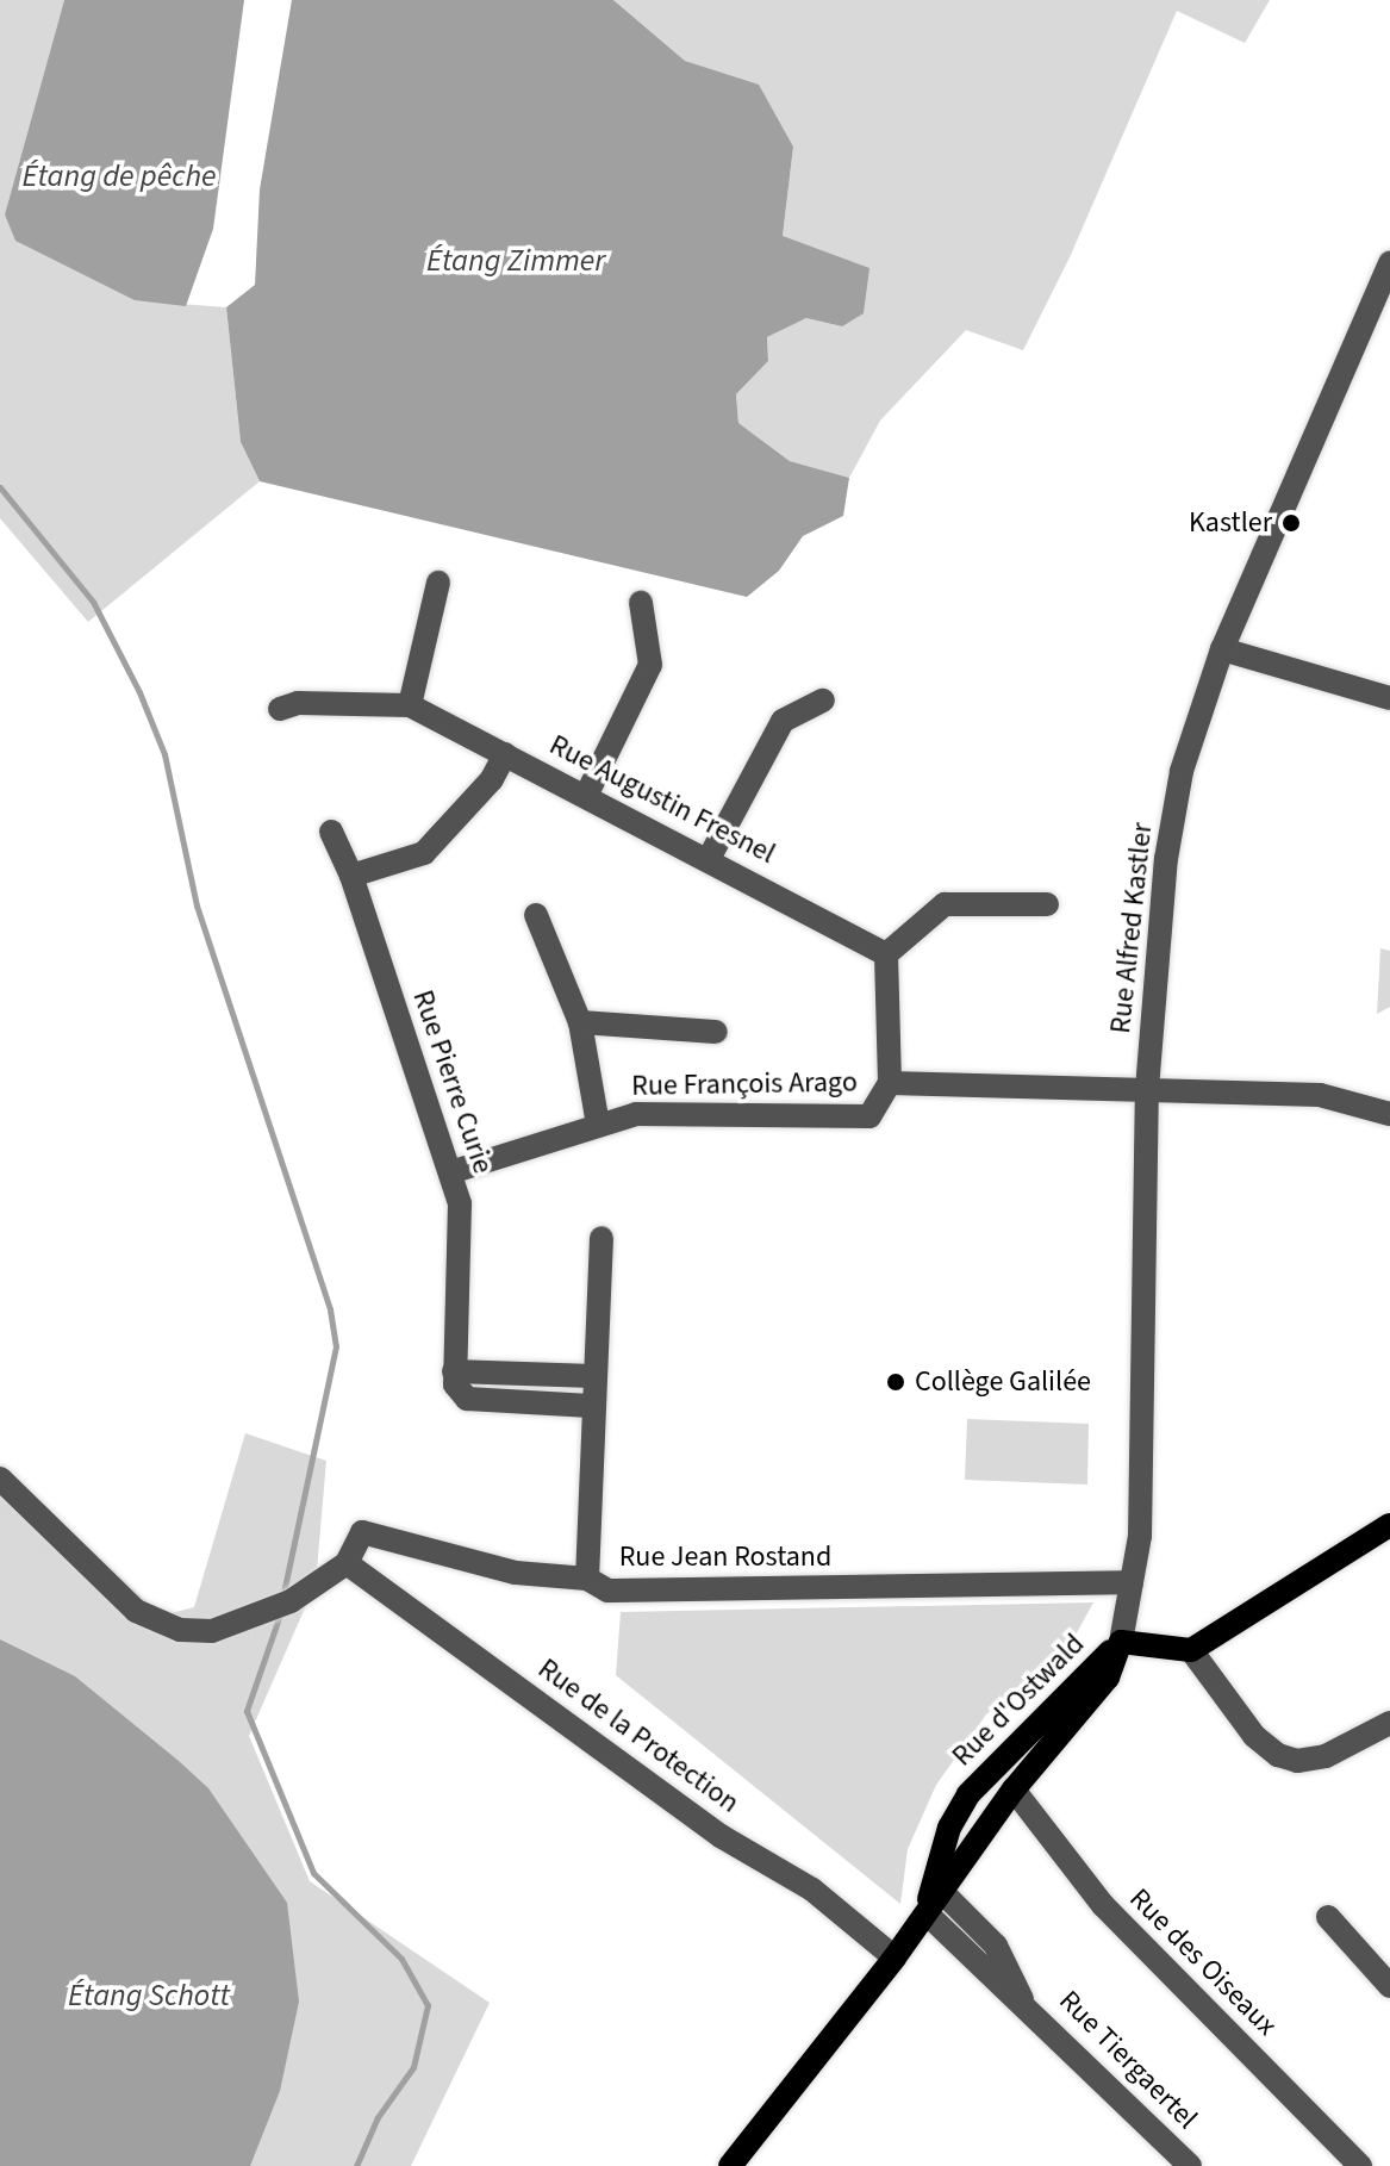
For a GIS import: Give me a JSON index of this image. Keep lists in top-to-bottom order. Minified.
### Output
{"streets":{"main road":["Rue d'Ostwald"],"street":["Rue Augustin Fresnel","Rue Alfred Kastler","Rue Pierre Curie","Rue François Arago","Rue Jean Rostand","Rue de la Protection","Rue des Oiseaux","Rue Tiergaertel"]},"crossings":[["Rue Alfred Kastler","Rue François Arago"],["Rue Alfred Kastler","Rue Jean Rostand"],["Rue Alfred Kastler","Rue d'Ostwald"],["Rue Pierre Curie","Rue François Arago"],["Rue Jean Rostand","Rue de la Protection"],["Rue d'Ostwald","Rue de la Protection"],["Rue d'Ostwald","Rue des Oiseaux"],["Rue d'Ostwald","Rue Tiergaertel"]],"water":["Étang de pêche","Étang Zimmer","Étang Schott"],"places":["Kastler","Collège Galilée"]}
